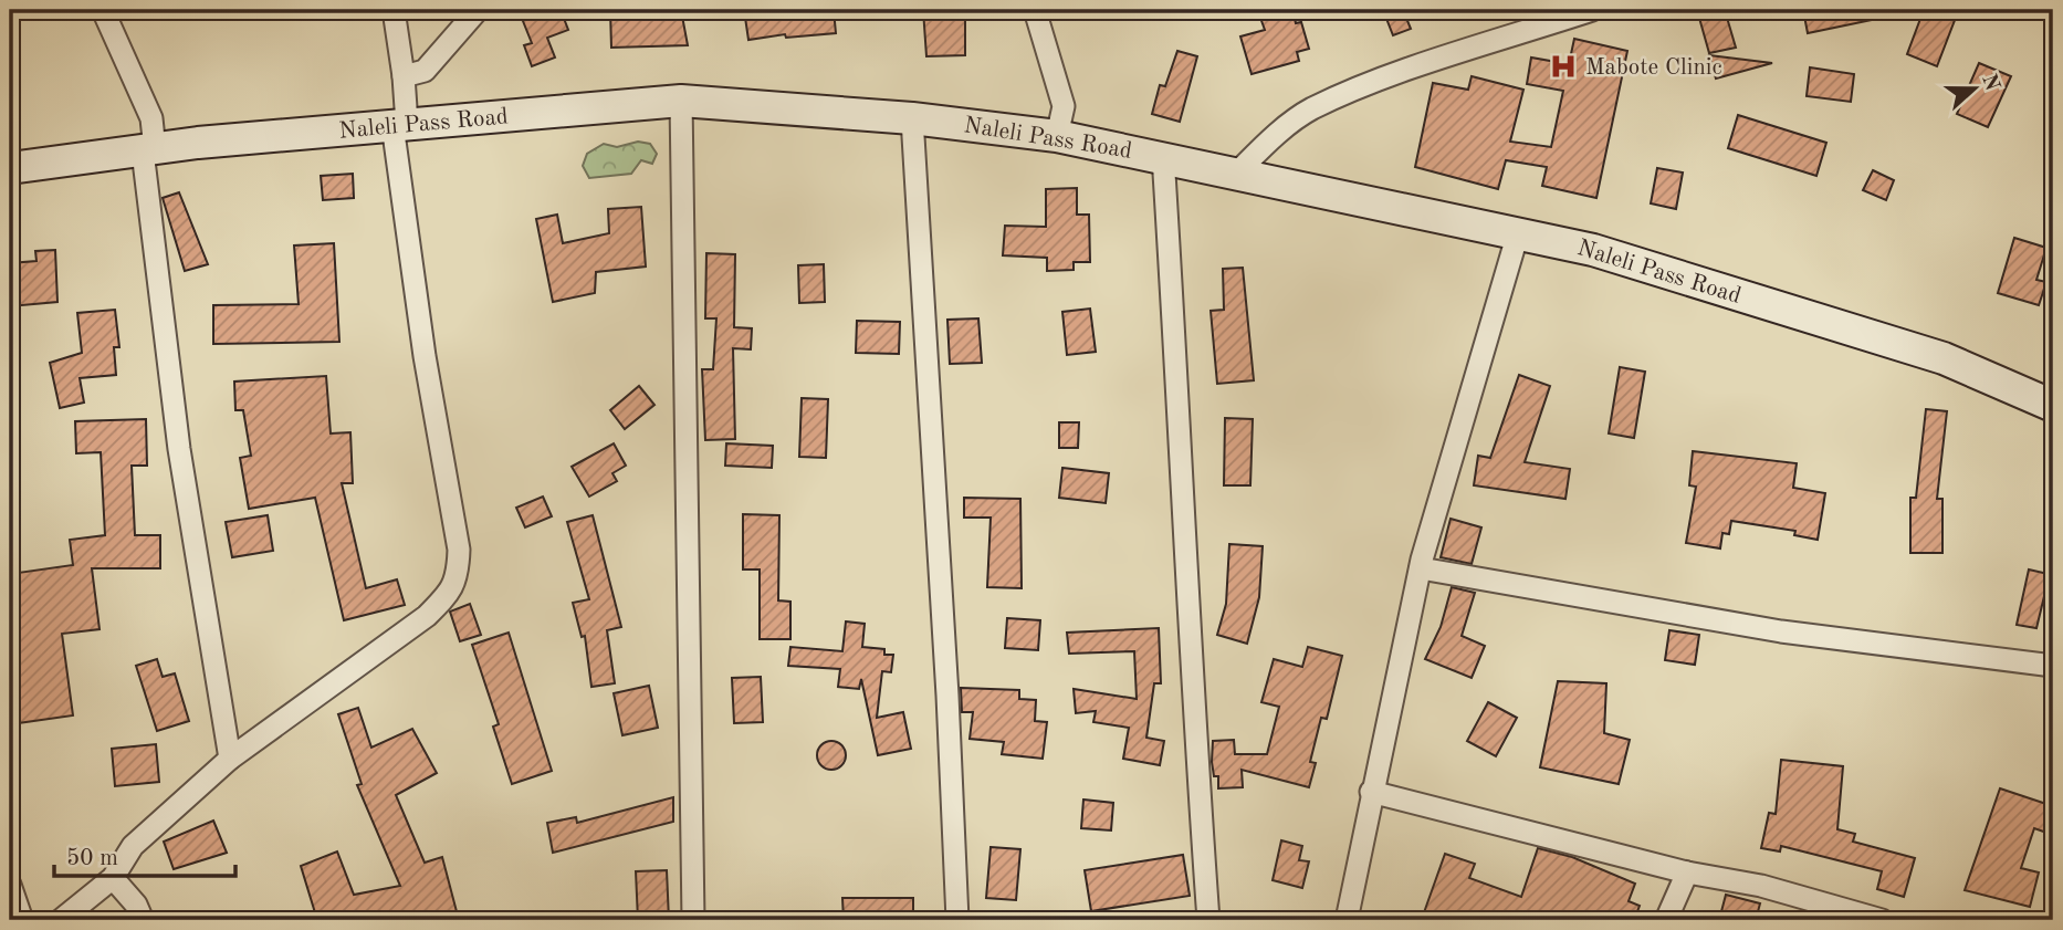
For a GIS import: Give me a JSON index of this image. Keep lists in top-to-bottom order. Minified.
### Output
{"streets":{"main road":["Naleli Pass Road"]},"places":{"hospital":["Mabote Clinic"]},"scale_bar":"50 m","north":"right"}
